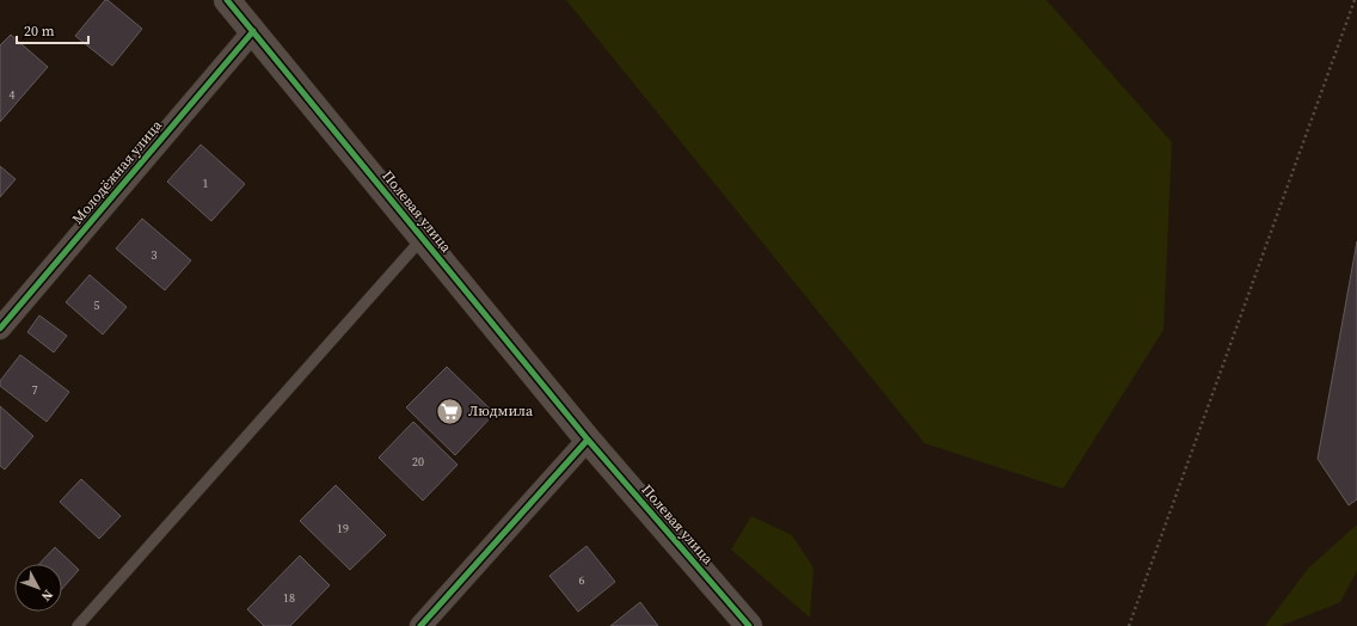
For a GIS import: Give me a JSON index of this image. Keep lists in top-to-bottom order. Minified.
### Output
{"streets":{"street":["Молодёжная улица","Полевая улица"]},"crossings":[["Молодёжная улица","Полевая улица"]],"places":{"supermarket":["Людмила"]},"house_numbers":["4","1","3","5","7","20","19","6","18"],"scale_bar":"20 m","north":"bottom right"}
